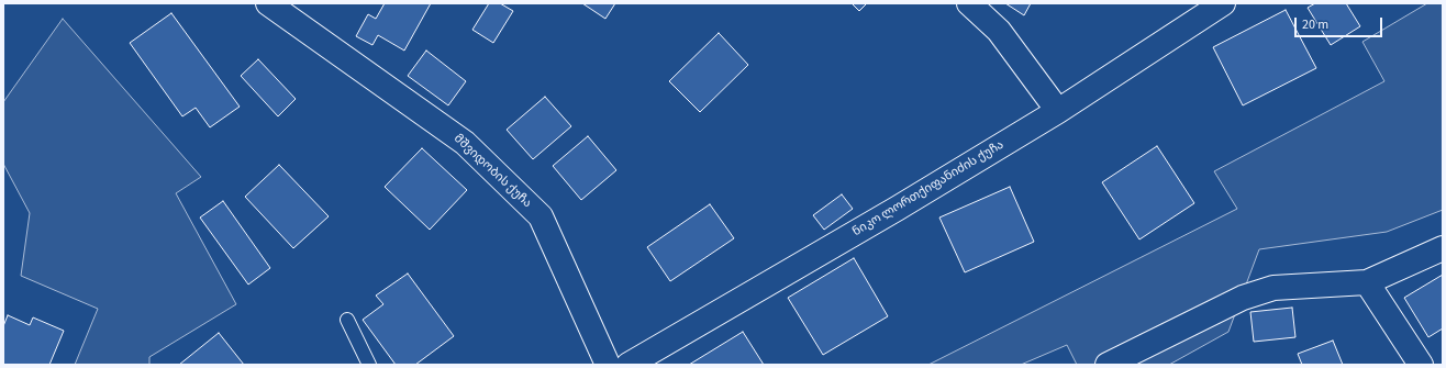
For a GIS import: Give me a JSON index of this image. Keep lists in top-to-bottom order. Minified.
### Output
{"streets":{"street":["მშვიდობის ქუჩა","ნიკო ლორთქიფანიძის ქუჩა"]},"scale_bar":"20 m"}
